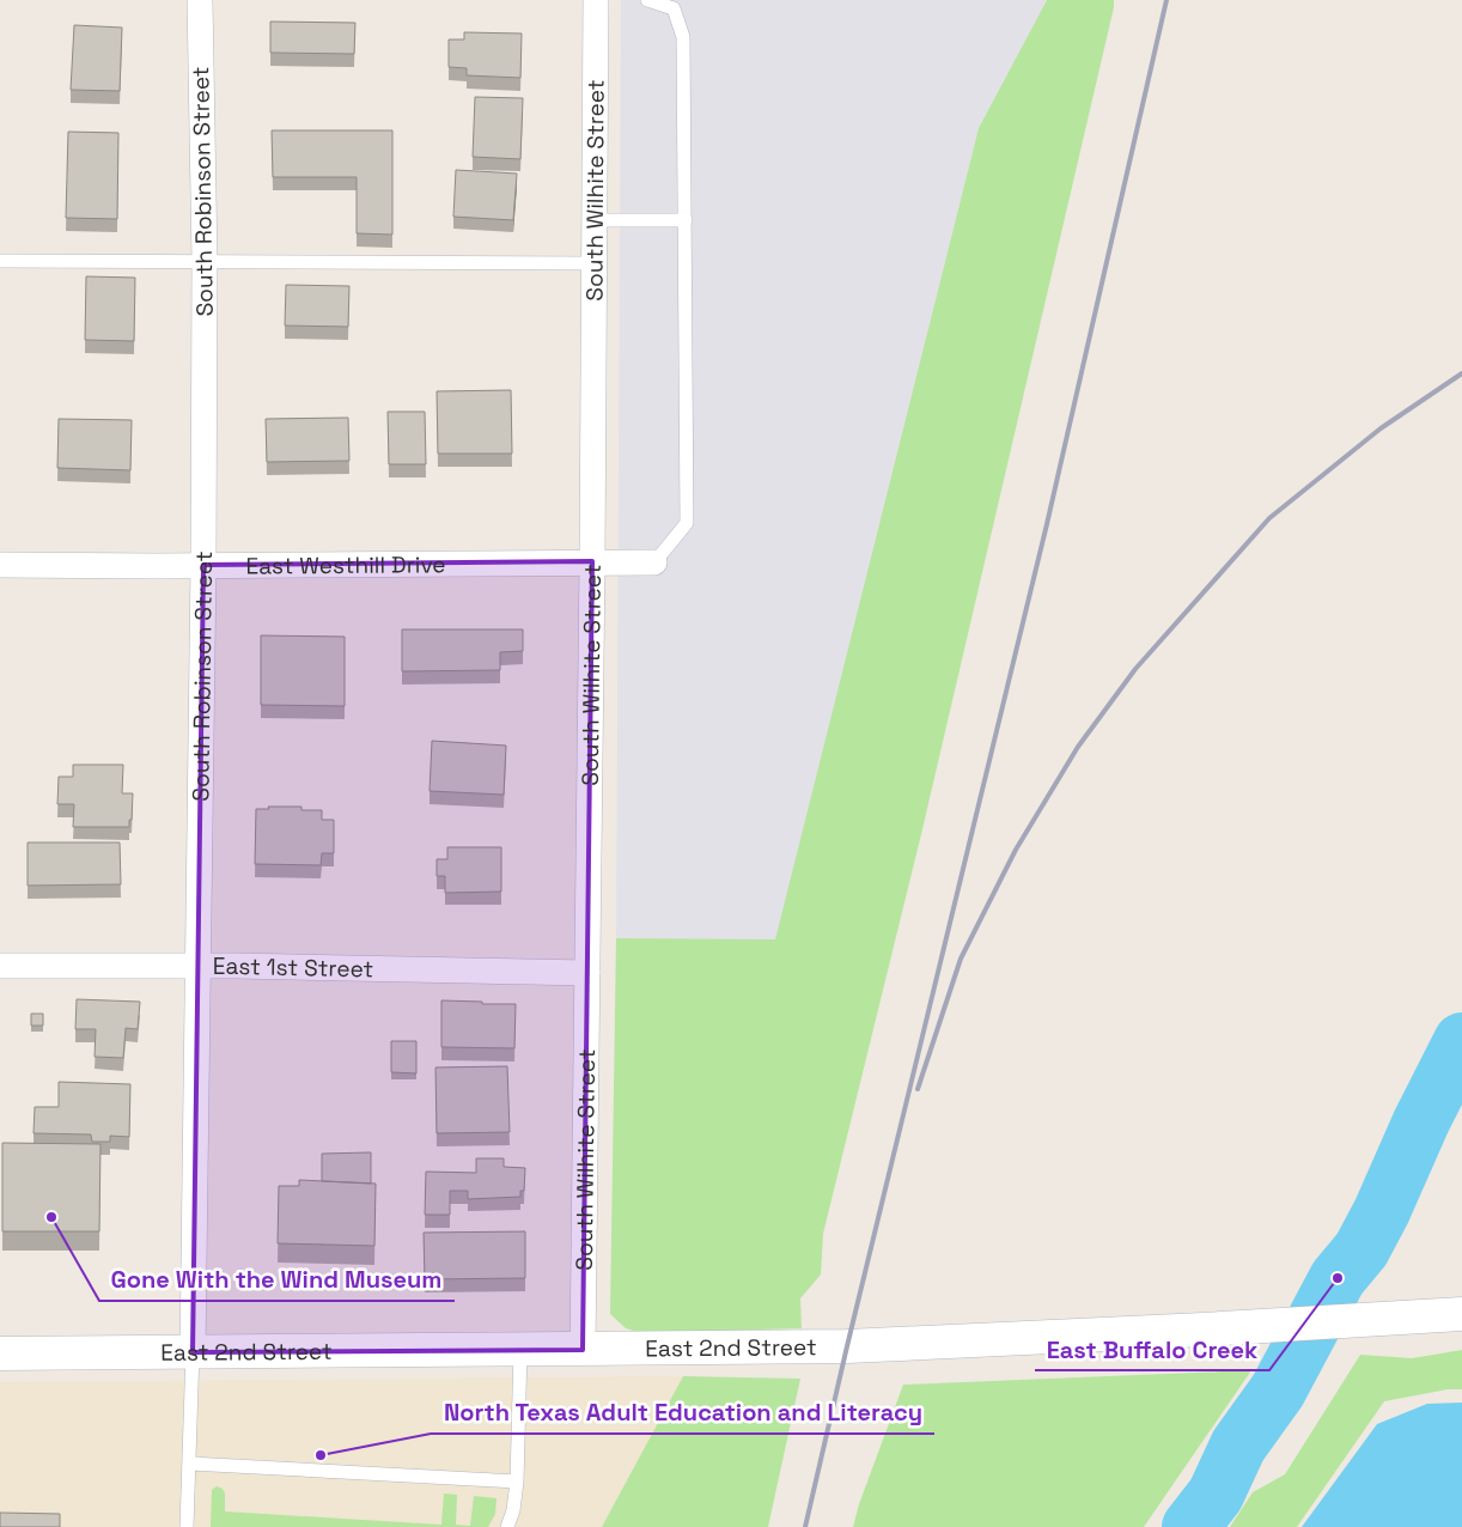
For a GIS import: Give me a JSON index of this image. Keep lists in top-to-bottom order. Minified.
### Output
{"streets":{"main road":["East 2nd Street"],"street":["South Wilhite Street","South Robinson Street","East Westhill Drive","East 1st Street"]},"crossings":[["South Wilhite Street","East Westhill Drive"],["South Wilhite Street","East 1st Street"],["South Wilhite Street","East 2nd Street"],["South Robinson Street","East Westhill Drive"],["South Robinson Street","East 1st Street"],["South Robinson Street","East 2nd Street"]],"places":["Gone With the Wind Museum","East Buffalo Creek","North Texas Adult Education and Literacy"]}
